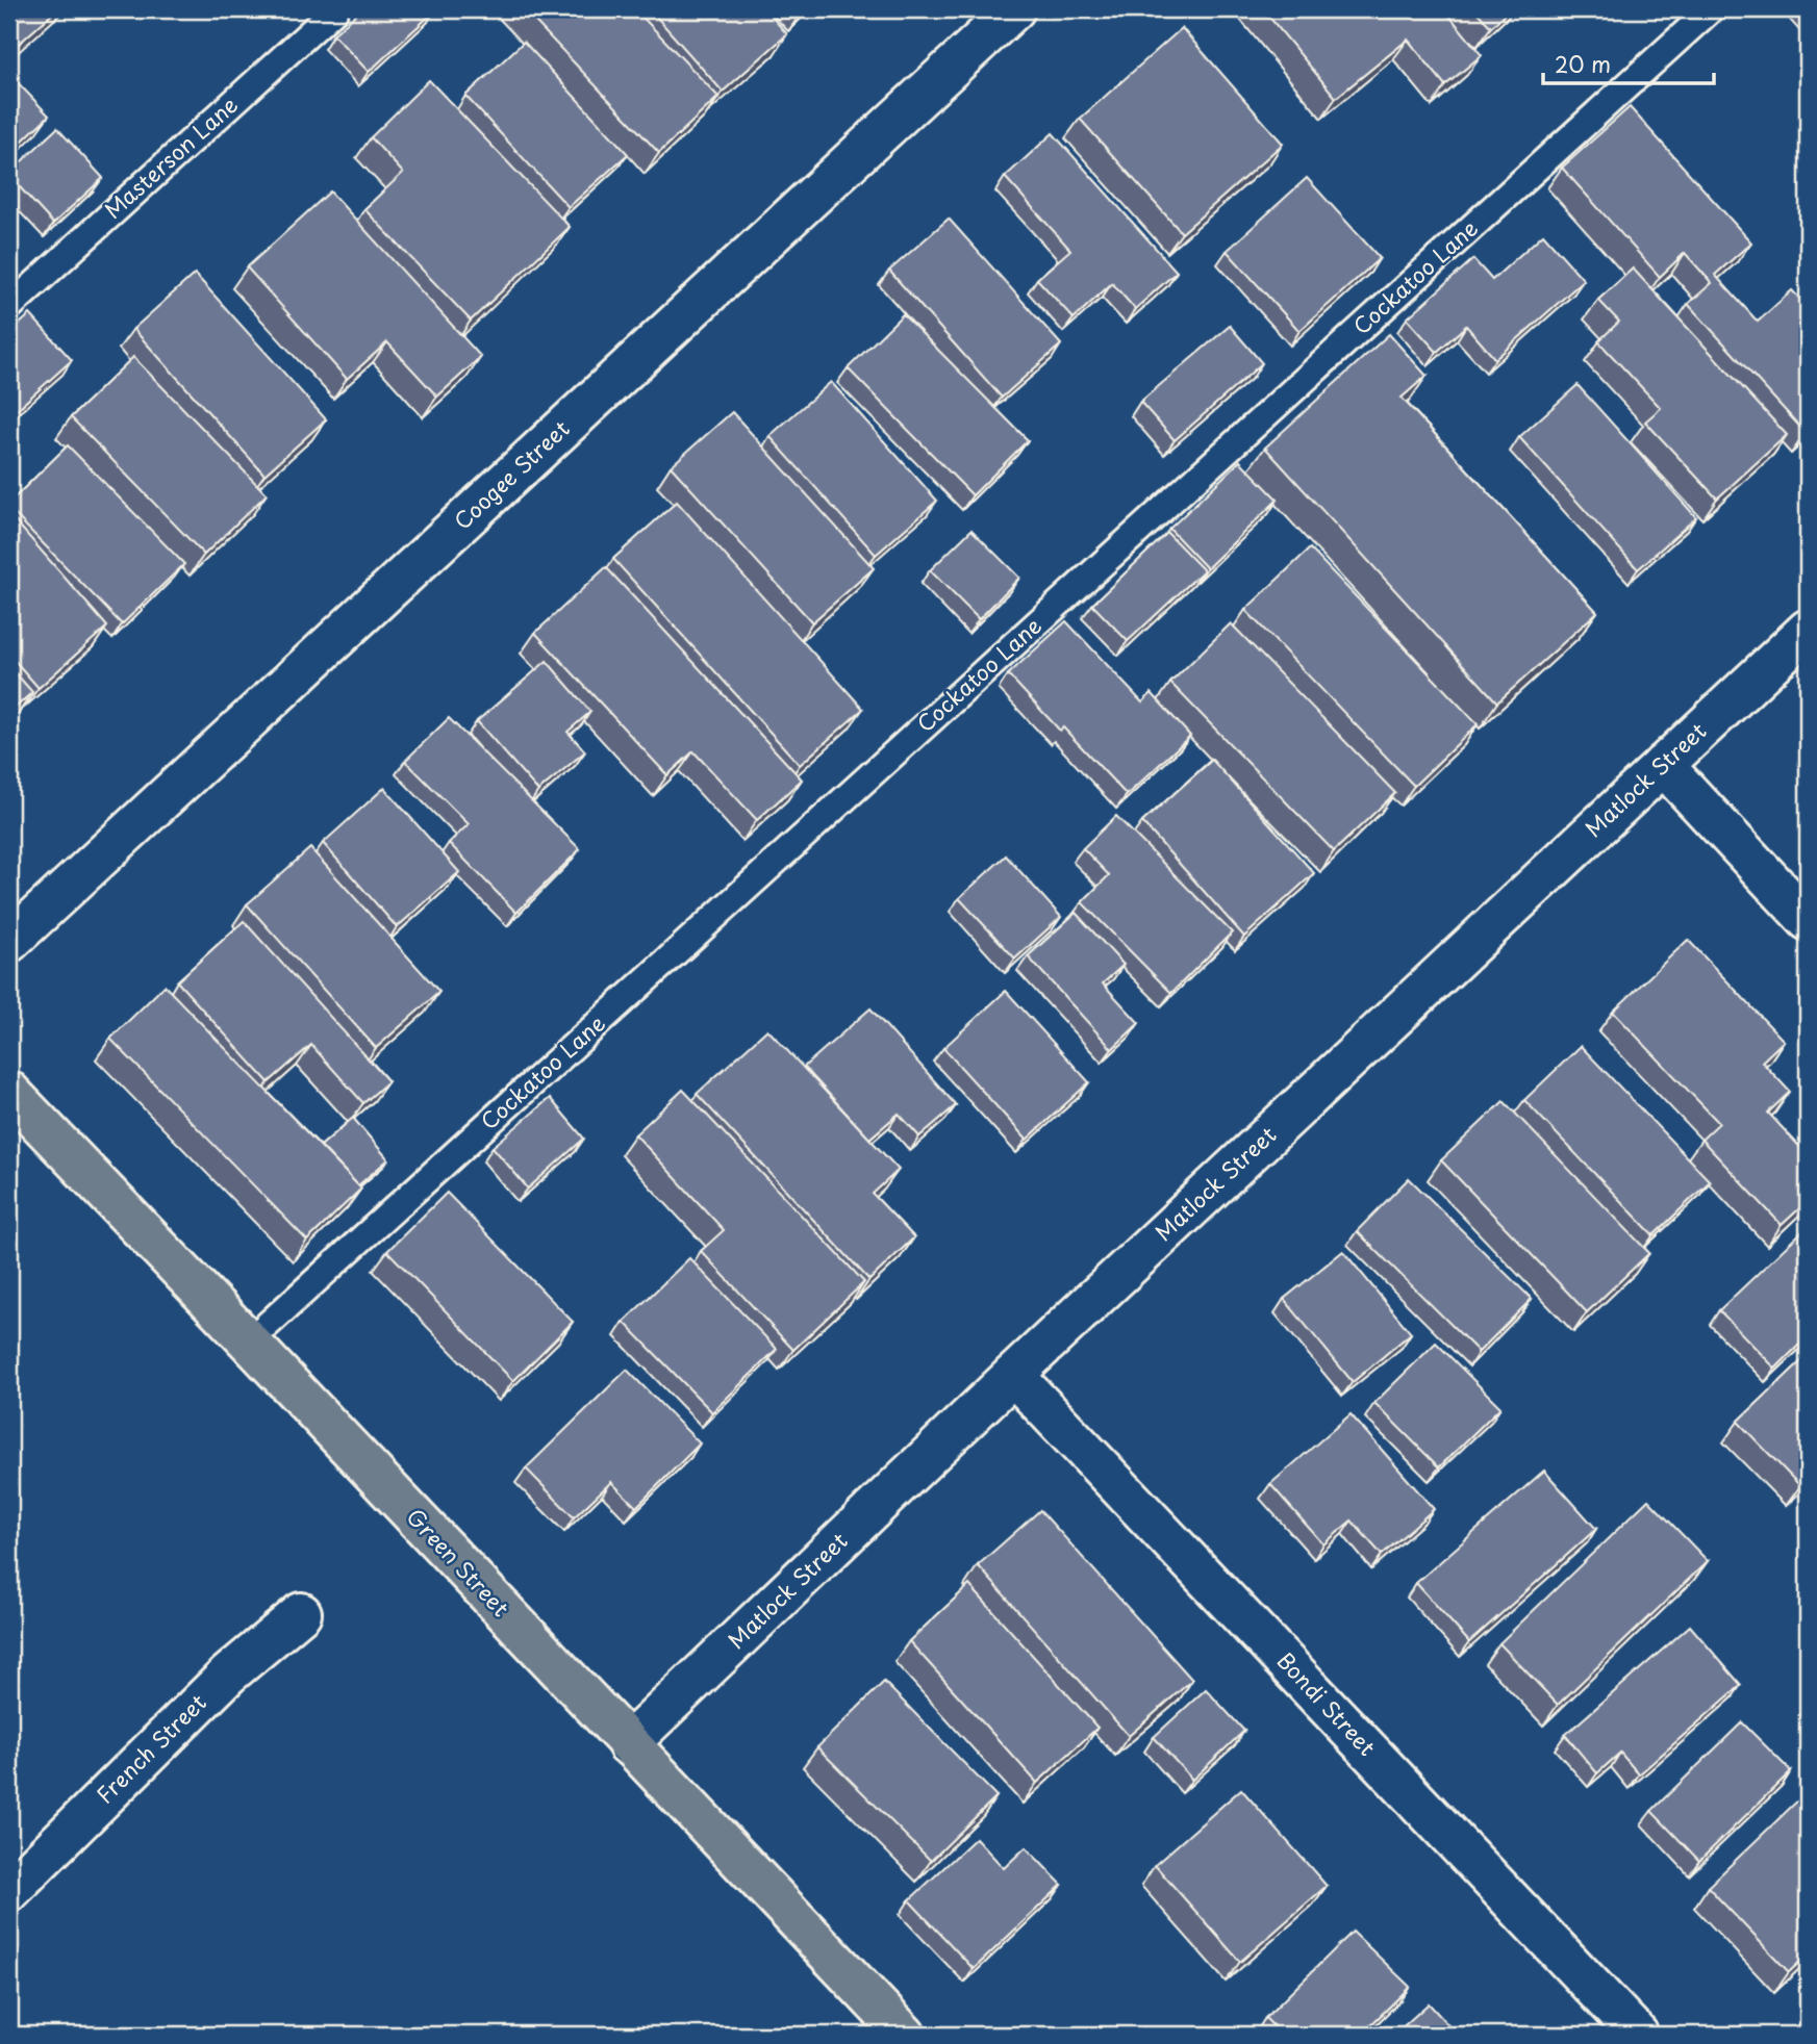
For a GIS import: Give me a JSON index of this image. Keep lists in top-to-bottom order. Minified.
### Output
{"streets":{"main road":["Green Street"],"street":["Coogee Street","Matlock Street","Bondi Street","French Street"],"lane":["Masterson Lane","Cockatoo Lane"]},"crossings":[["Cockatoo Lane","Green Street"],["Matlock Street","Green Street"],["Matlock Street","Bondi Street"]],"scale_bar":"20 m"}
